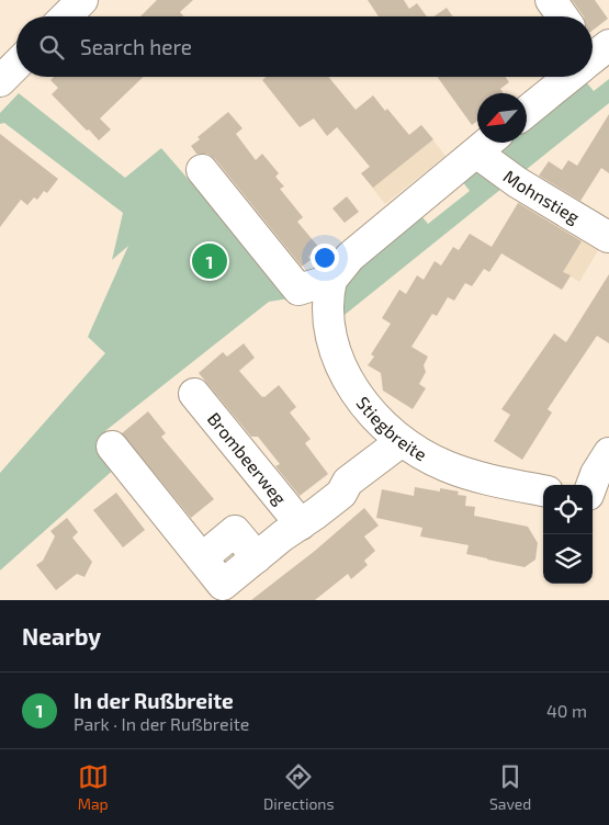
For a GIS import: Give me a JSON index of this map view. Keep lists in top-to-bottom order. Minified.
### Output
{"streets":{"street":["Mohnstieg","Stiegbreite","Brombeerweg"]},"crossings":[["Stiegbreite","Brombeerweg"]],"north":"bottom left","page":{"search":"Search here","pins":"1","heading":"Nearby","list":[{"mark":"1","name":"In der Rußbreite","note":"Park · In der Rußbreite","value":"40 m"}],"nav":["Map","Directions","Saved"]}}
